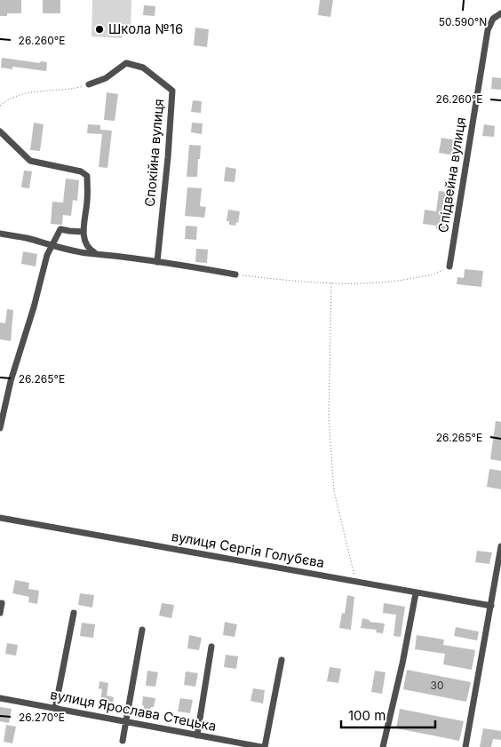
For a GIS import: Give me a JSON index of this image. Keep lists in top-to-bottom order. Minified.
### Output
{"streets":{"street":["Спокійна вулиця","Спідвейна вулиця","вулиця Сергія Голубєва","вулиця Ярослава Стецька"]},"places":["Школа №16"],"house_numbers":["30"],"scale_bar":"100 m","coordinates":["50.590°N","26.260°E","26.265°E","26.270°E"]}
